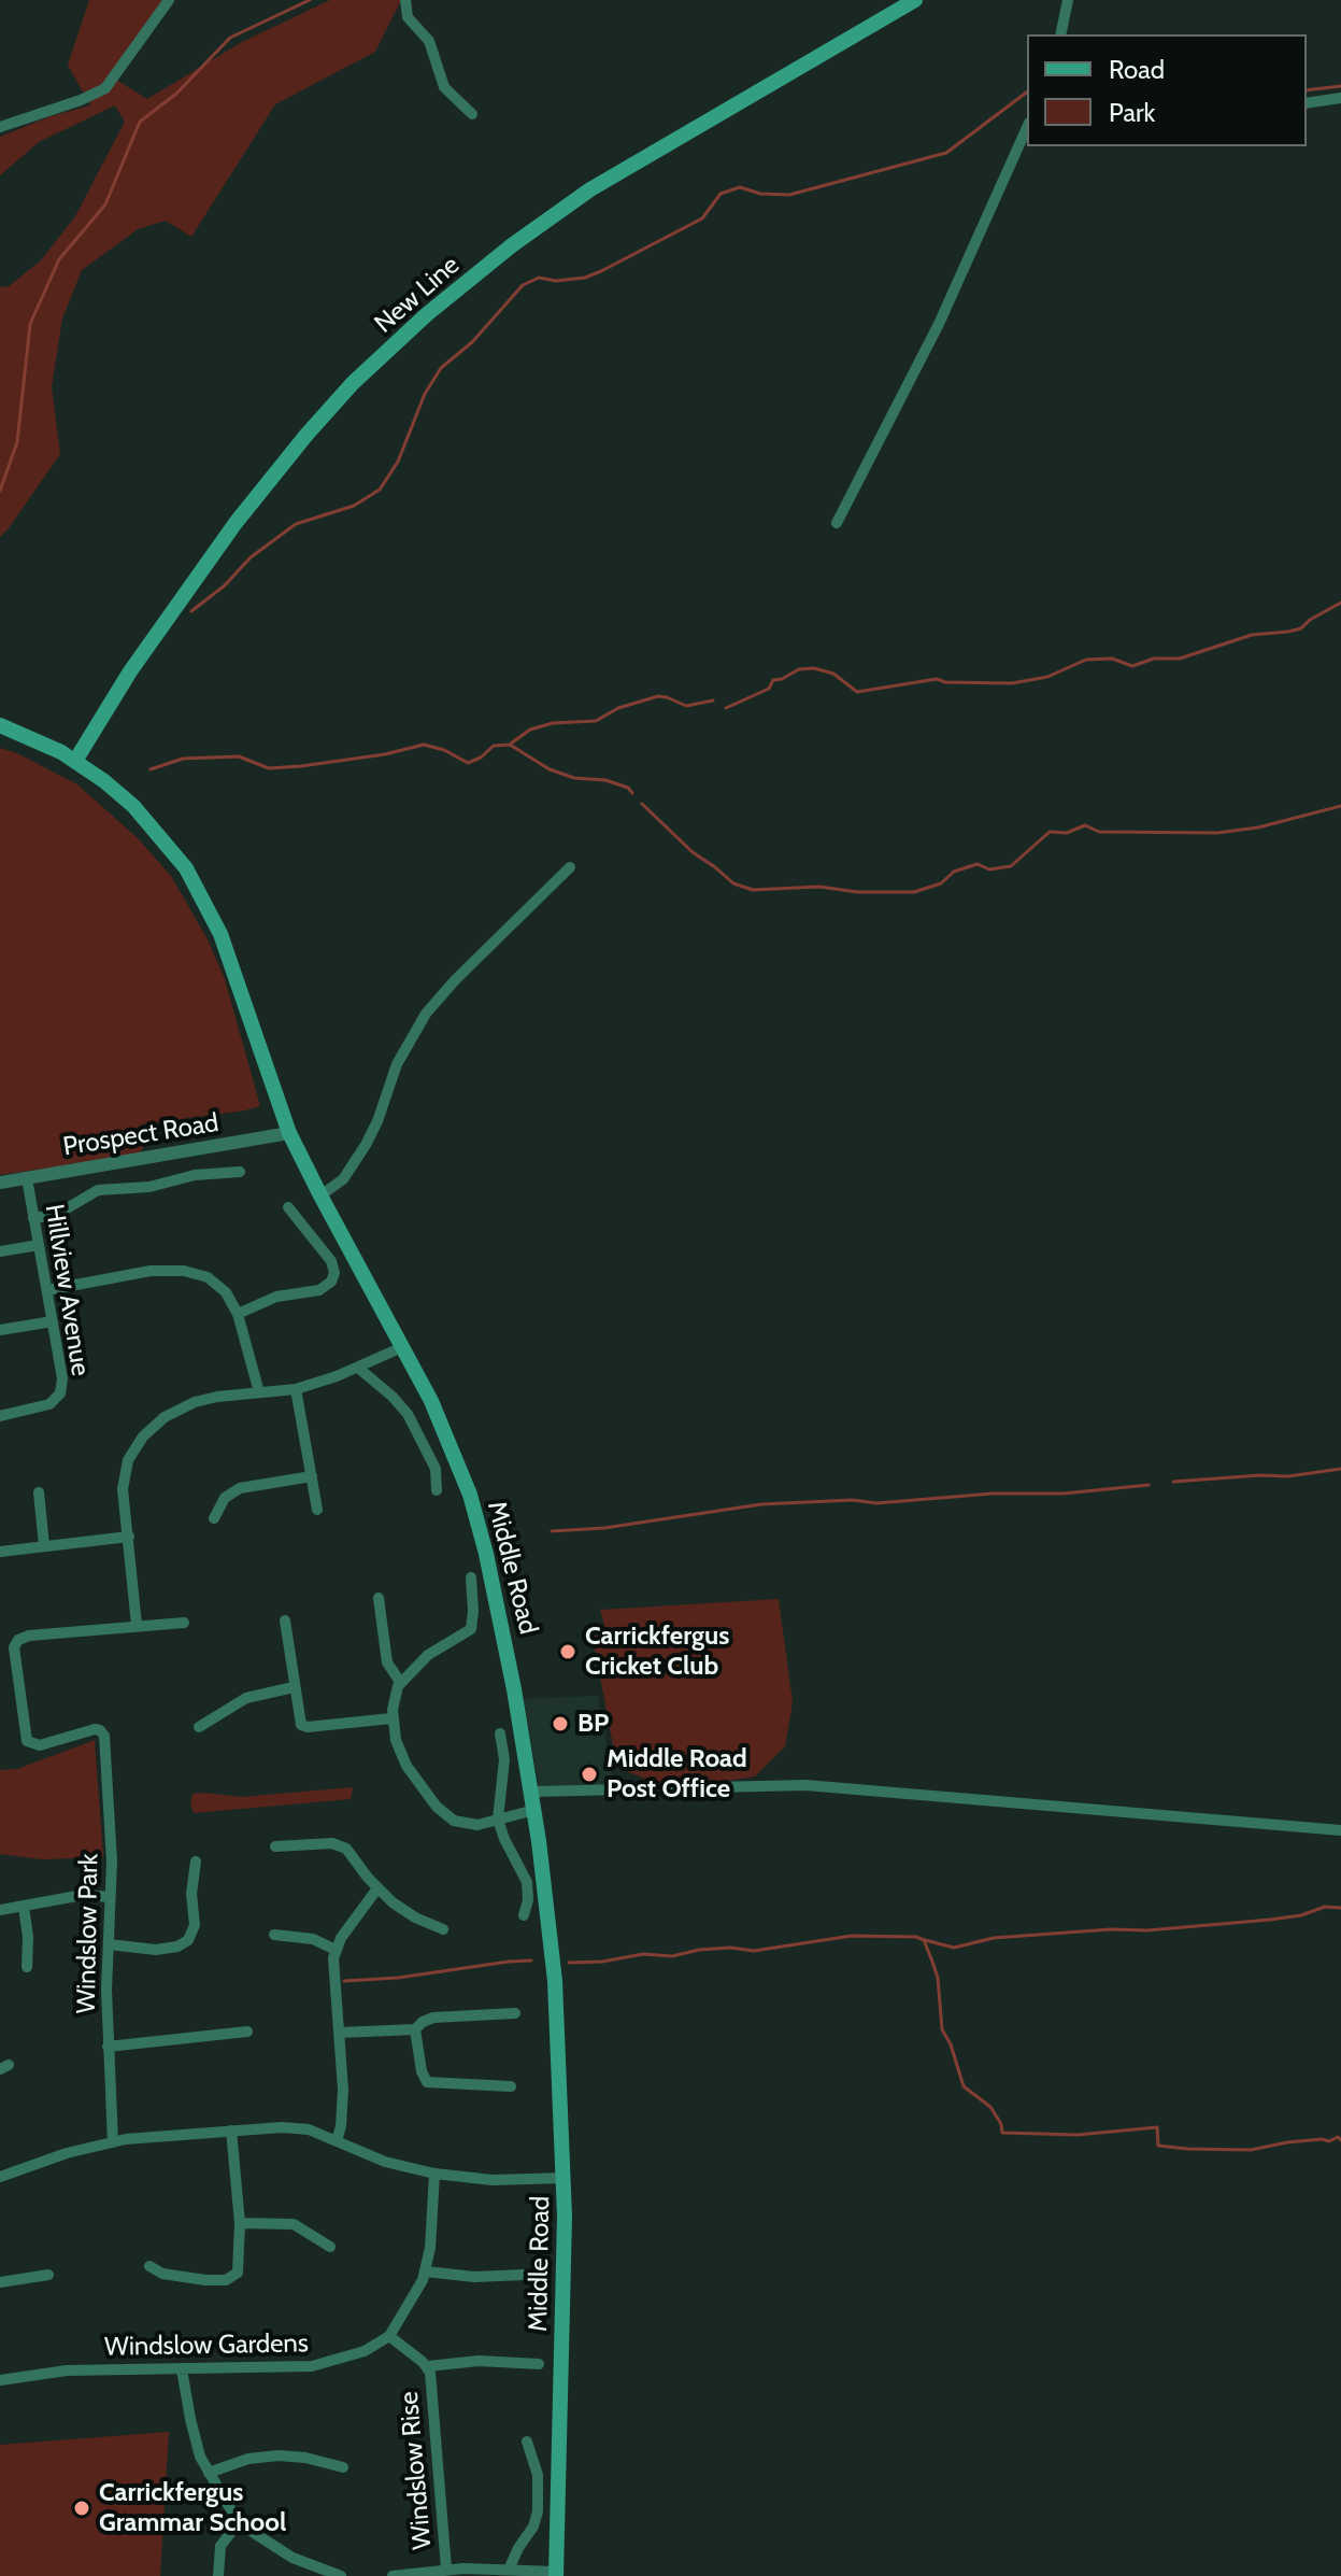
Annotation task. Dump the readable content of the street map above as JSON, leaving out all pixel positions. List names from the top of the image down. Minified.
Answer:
{"streets":{"main road":["New Line","Middle Road"],"street":["Prospect Road","Hillview Avenue","Windslow Park","Windslow Gardens","Windslow Rise"]},"crossings":[["New Line","Middle Road"],["Prospect Road","Hillview Avenue"],["Prospect Road","Middle Road"],["Windslow Gardens","Windslow Rise"]],"places":["Carrickfergus Cricket Club","BP","Middle Road Post Office","Carrickfergus Grammar School"],"legend":["Road","Park"]}
